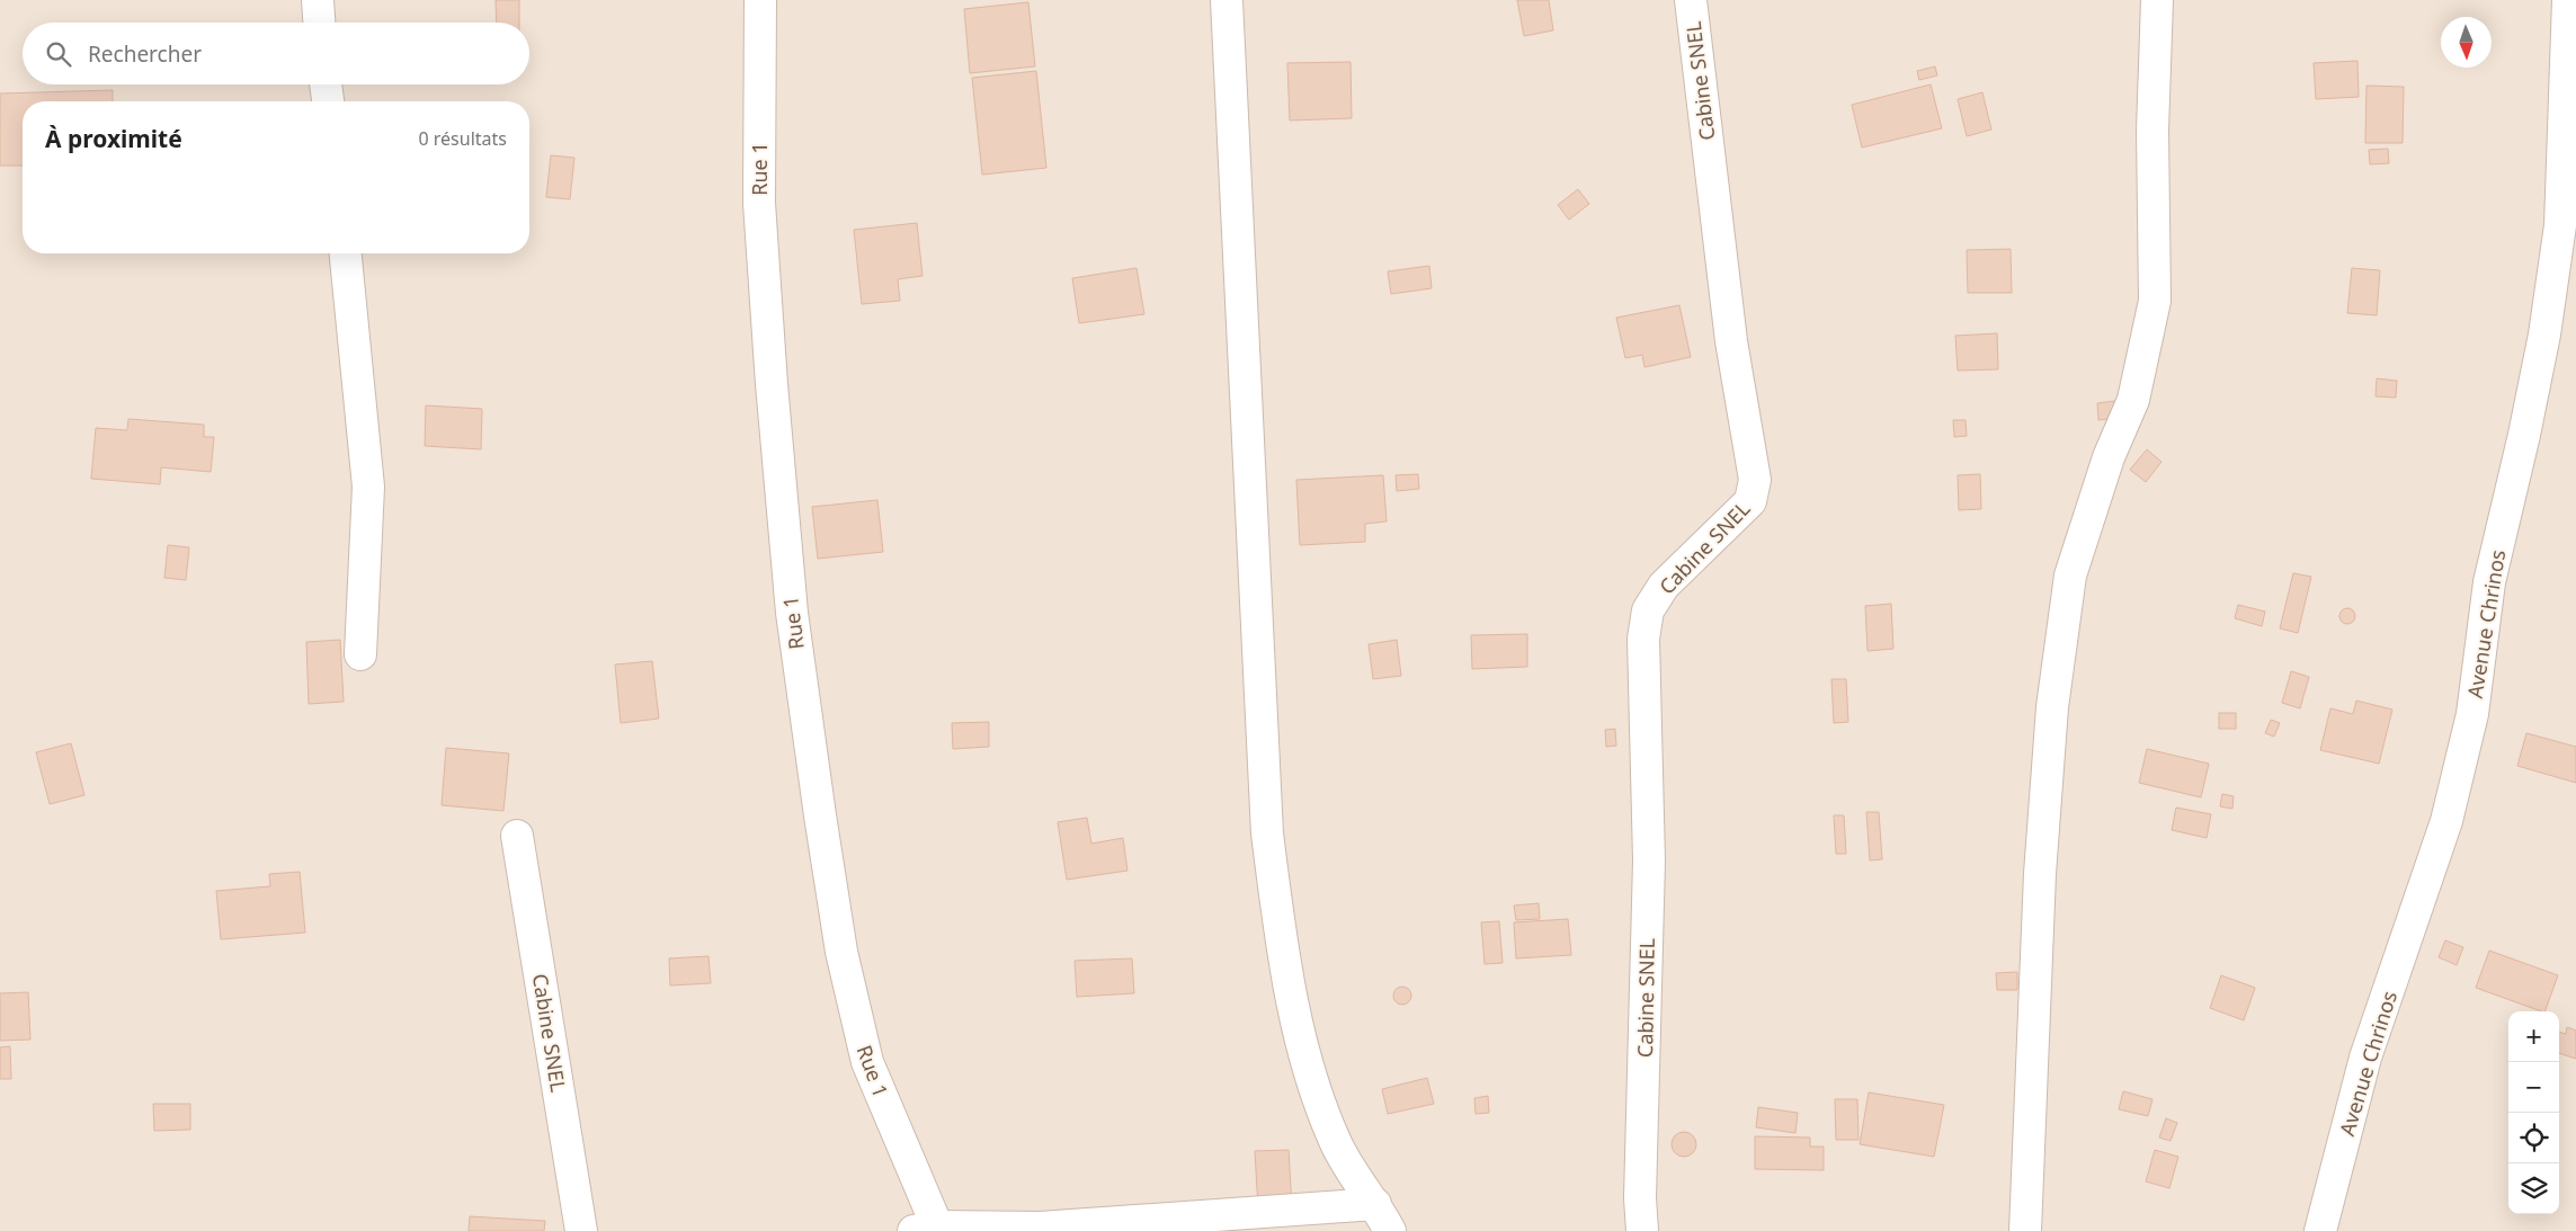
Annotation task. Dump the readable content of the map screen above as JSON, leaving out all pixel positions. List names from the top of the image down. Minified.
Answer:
{"streets":{"street":["Cabine SNEL","Rue 1","Avenue Chrinos"]},"north":"bottom","page":{"search":"Rechercher","heading":["À proximité","0 résultats"],"map_buttons":["+","−"]}}
